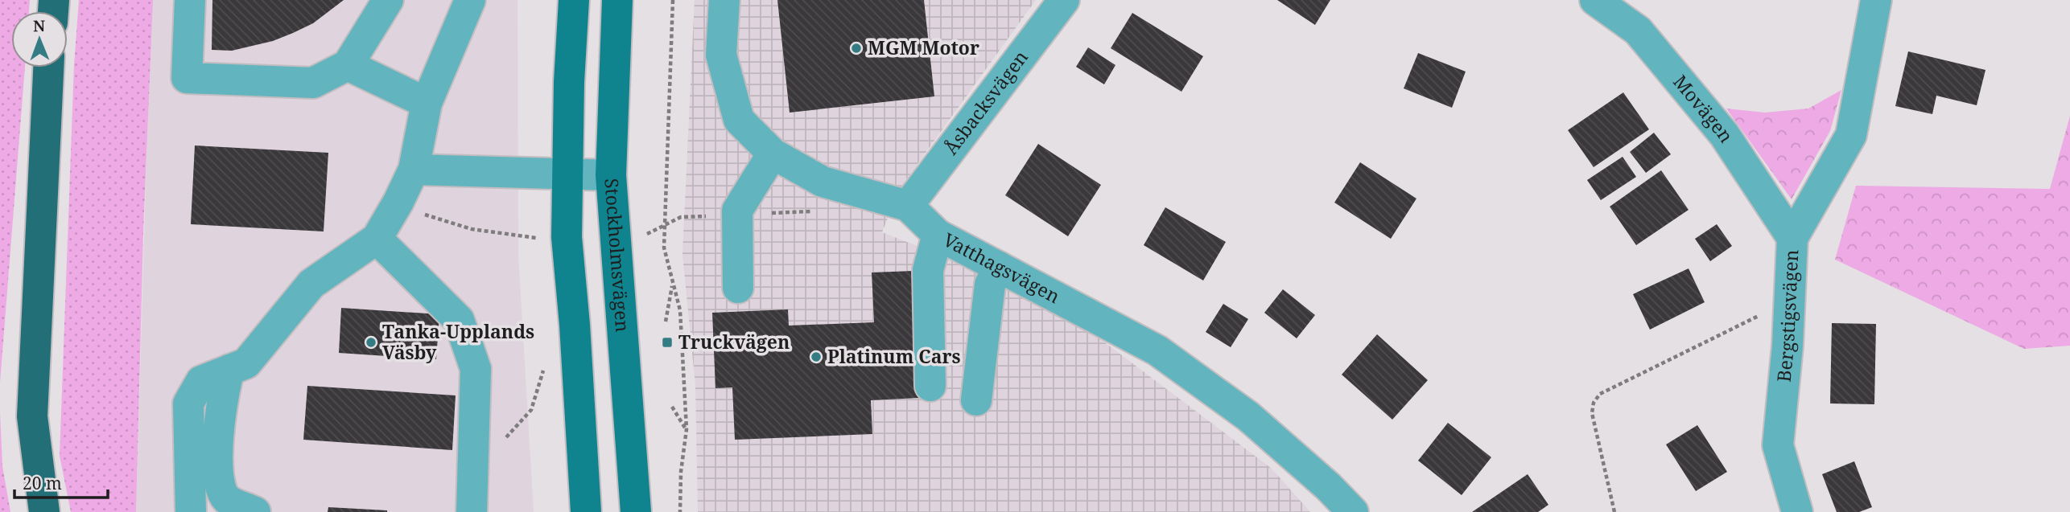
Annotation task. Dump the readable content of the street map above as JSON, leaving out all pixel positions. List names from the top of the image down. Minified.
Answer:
{"streets":{"main road":["Stockholmsvägen"],"street":["Åsbacksvägen","Movägen","Vatthagsvägen","Bergstigsvägen"]},"crossings":[["Åsbacksvägen","Vatthagsvägen"],["Movägen","Bergstigsvägen"]],"places":{"other":["MGM Motor","Tanka-Upplands Väsby","Platinum Cars"],"transit":["Truckvägen"]},"scale_bar":"20 m","north":"top"}
